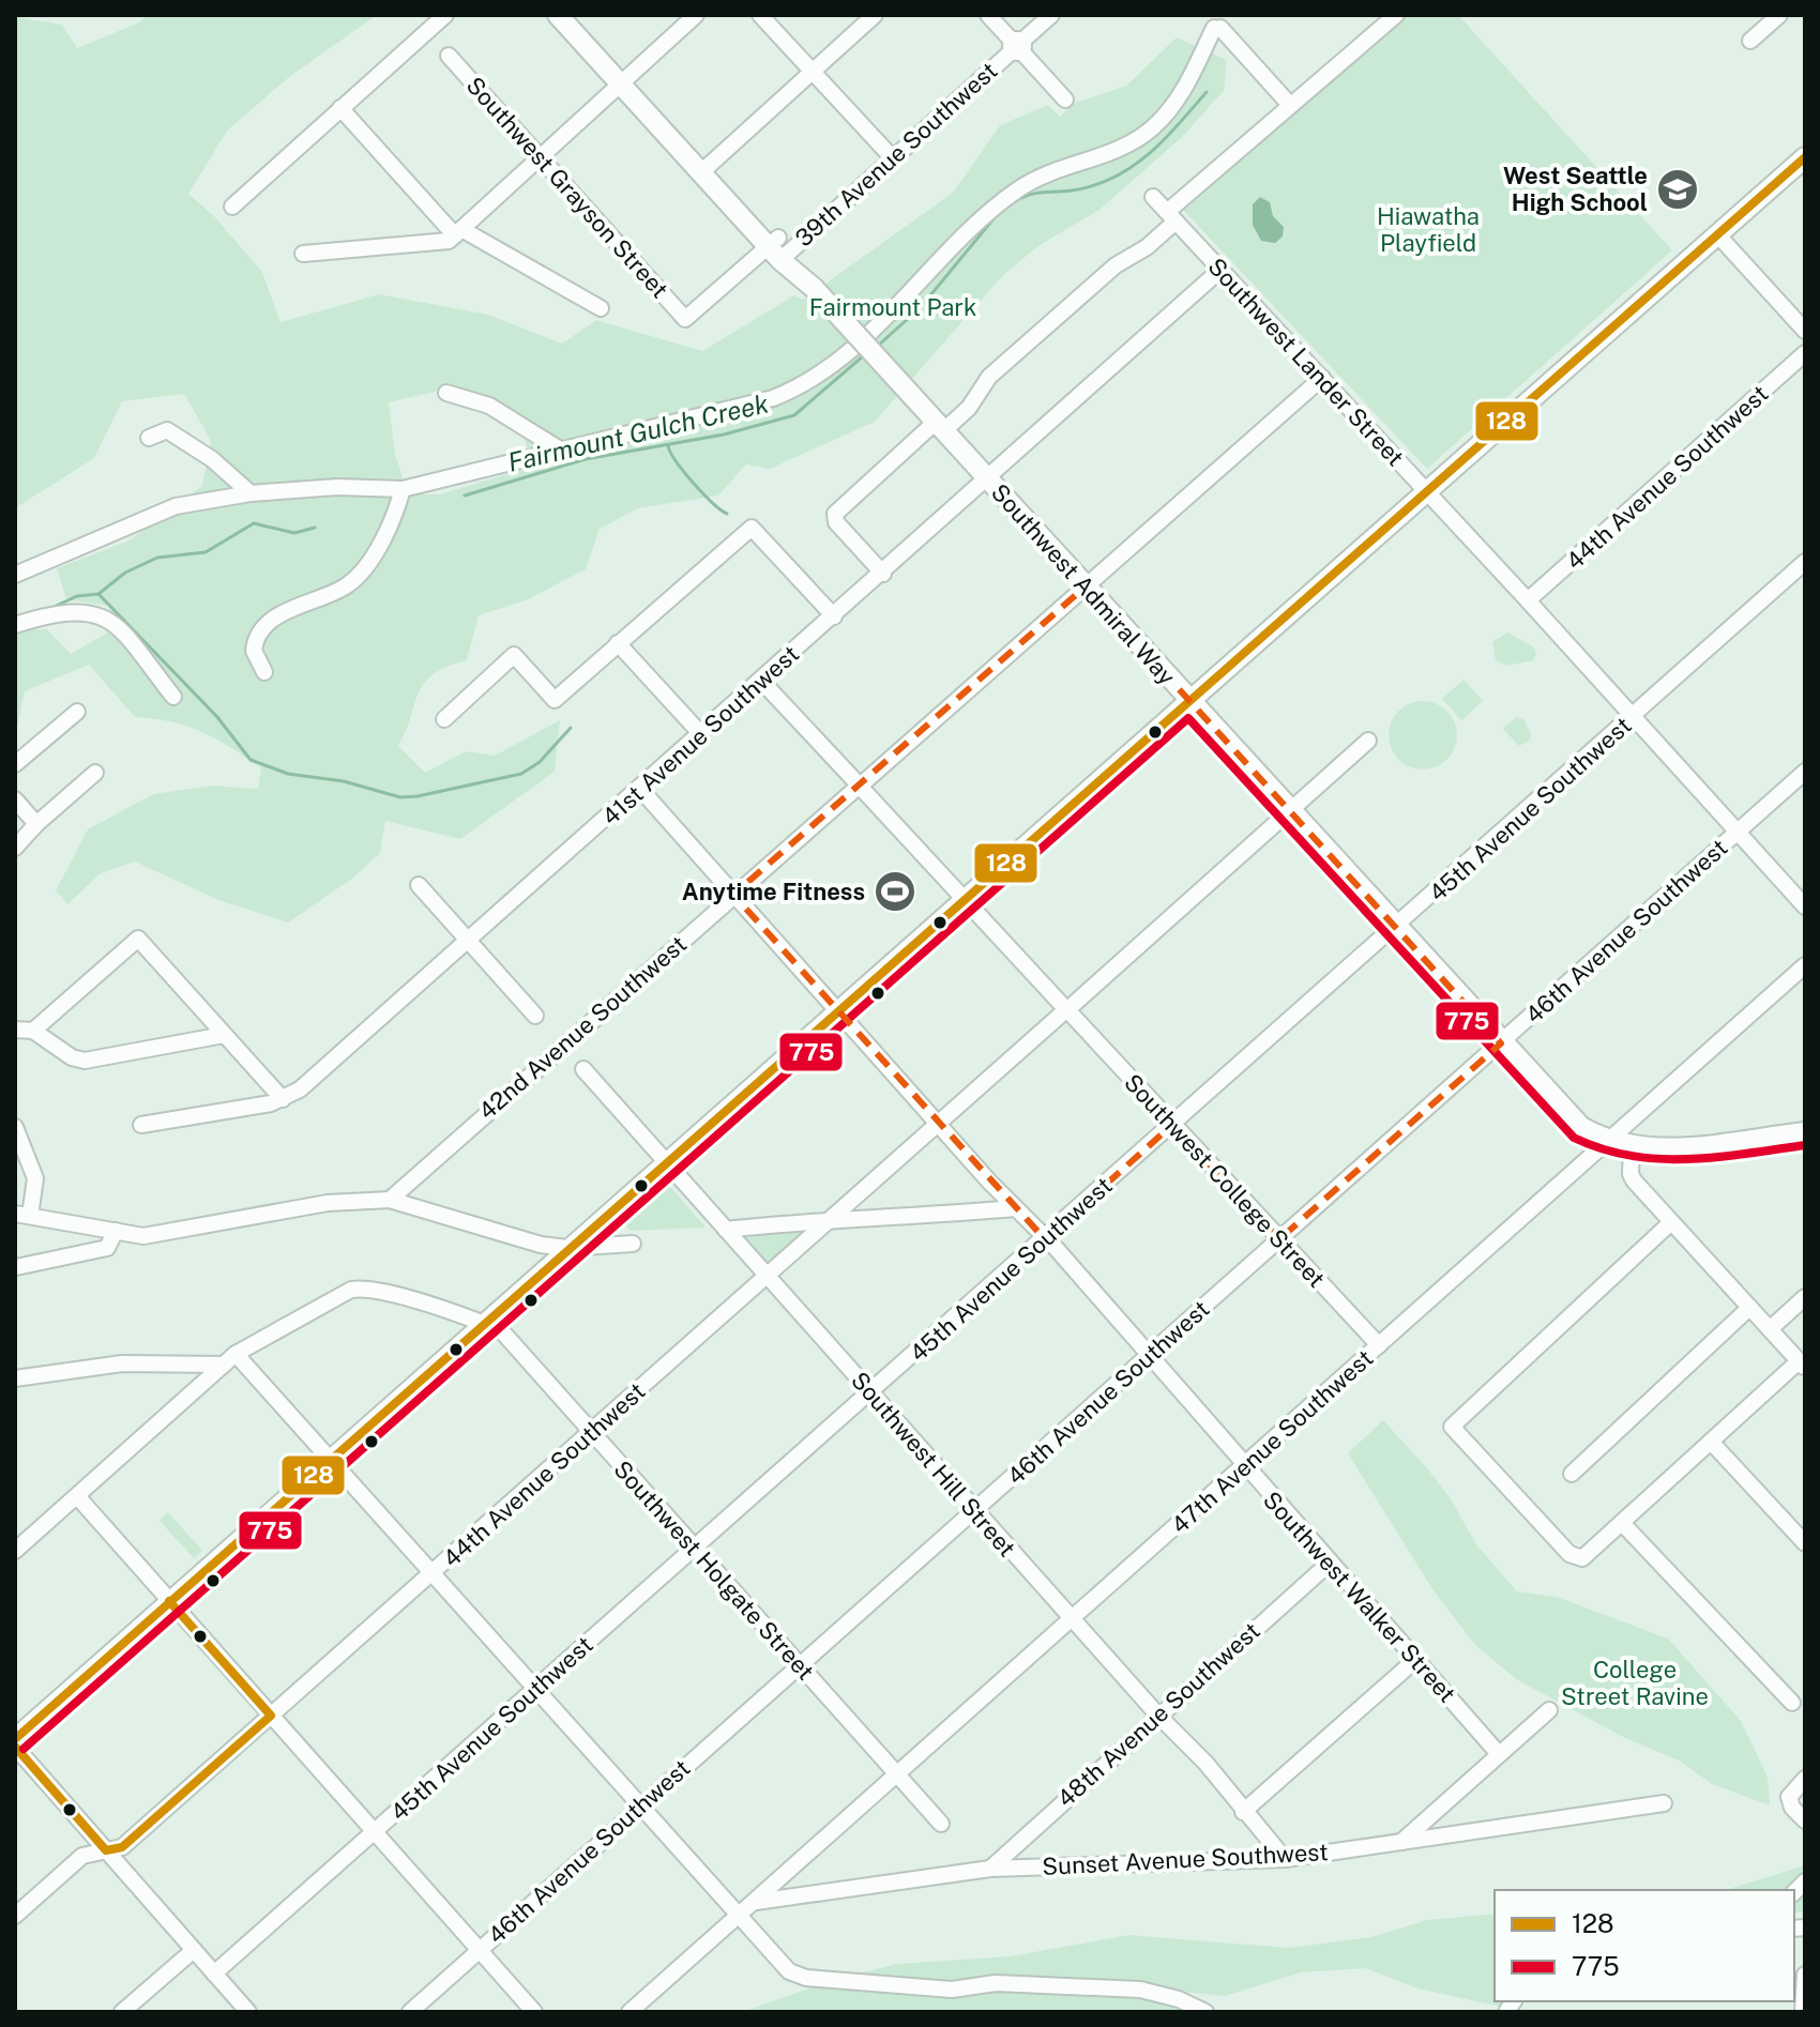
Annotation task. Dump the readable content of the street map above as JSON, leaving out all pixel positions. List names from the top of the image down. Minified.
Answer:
{"streets":{"main road":["Southwest Admiral Way"],"street":["39th Avenue Southwest","Southwest Grayson Street","Southwest Lander Street","44th Avenue Southwest","41st Avenue Southwest","45th Avenue Southwest","46th Avenue Southwest","42nd Avenue Southwest","Southwest College Street","47th Avenue Southwest","Southwest Hill Street","Southwest Holgate Street","Southwest Walker Street","48th Avenue Southwest","Sunset Avenue Southwest"]},"crossings":[["39th Avenue Southwest","Southwest Grayson Street"],["39th Avenue Southwest","Southwest Admiral Way"],["Southwest Lander Street","44th Avenue Southwest"],["Southwest Lander Street","41st Avenue Southwest"],["Southwest Lander Street","45th Avenue Southwest"],["Southwest Lander Street","46th Avenue Southwest"],["Southwest Lander Street","42nd Avenue Southwest"],["44th Avenue Southwest","Southwest Admiral Way"],["44th Avenue Southwest","Southwest College Street"],["44th Avenue Southwest","Southwest Hill Street"],["44th Avenue Southwest","Southwest Holgate Street"],["44th Avenue Southwest","Southwest Walker Street"],["Southwest Admiral Way","41st Avenue Southwest"],["Southwest Admiral Way","45th Avenue Southwest"],["Southwest Admiral Way","46th Avenue Southwest"],["Southwest Admiral Way","42nd Avenue Southwest"],["Southwest Admiral Way","47th Avenue Southwest"],["41st Avenue Southwest","Southwest College Street"],["41st Avenue Southwest","Southwest Walker Street"],["45th Avenue Southwest","Southwest College Street"],["45th Avenue Southwest","Southwest Hill Street"],["45th Avenue Southwest","Southwest Holgate Street"],["45th Avenue Southwest","Southwest Walker Street"],["46th Avenue Southwest","Southwest College Street"],["46th Avenue Southwest","Southwest Hill Street"],["46th Avenue Southwest","Southwest Holgate Street"],["46th Avenue Southwest","Southwest Walker Street"],["42nd Avenue Southwest","Southwest College Street"],["42nd Avenue Southwest","Southwest Walker Street"],["Southwest College Street","47th Avenue Southwest"],["47th Avenue Southwest","Southwest Hill Street"],["47th Avenue Southwest","Southwest Holgate Street"],["47th Avenue Southwest","Southwest Walker Street"],["47th Avenue Southwest","Sunset Avenue Southwest"],["Southwest Hill Street","48th Avenue Southwest"],["Southwest Hill Street","Sunset Avenue Southwest"],["Southwest Walker Street","48th Avenue Southwest"],["48th Avenue Southwest","Sunset Avenue Southwest"]],"water":["Fairmount Gulch Creek"],"parks":["Hiawatha Playfield","Fairmount Park","College Street Ravine"],"places":{"school or university":["West Seattle High School"],"sports":["Anytime Fitness"]},"lines":["transit line 128","transit line 775"],"legend":["128","775"]}
